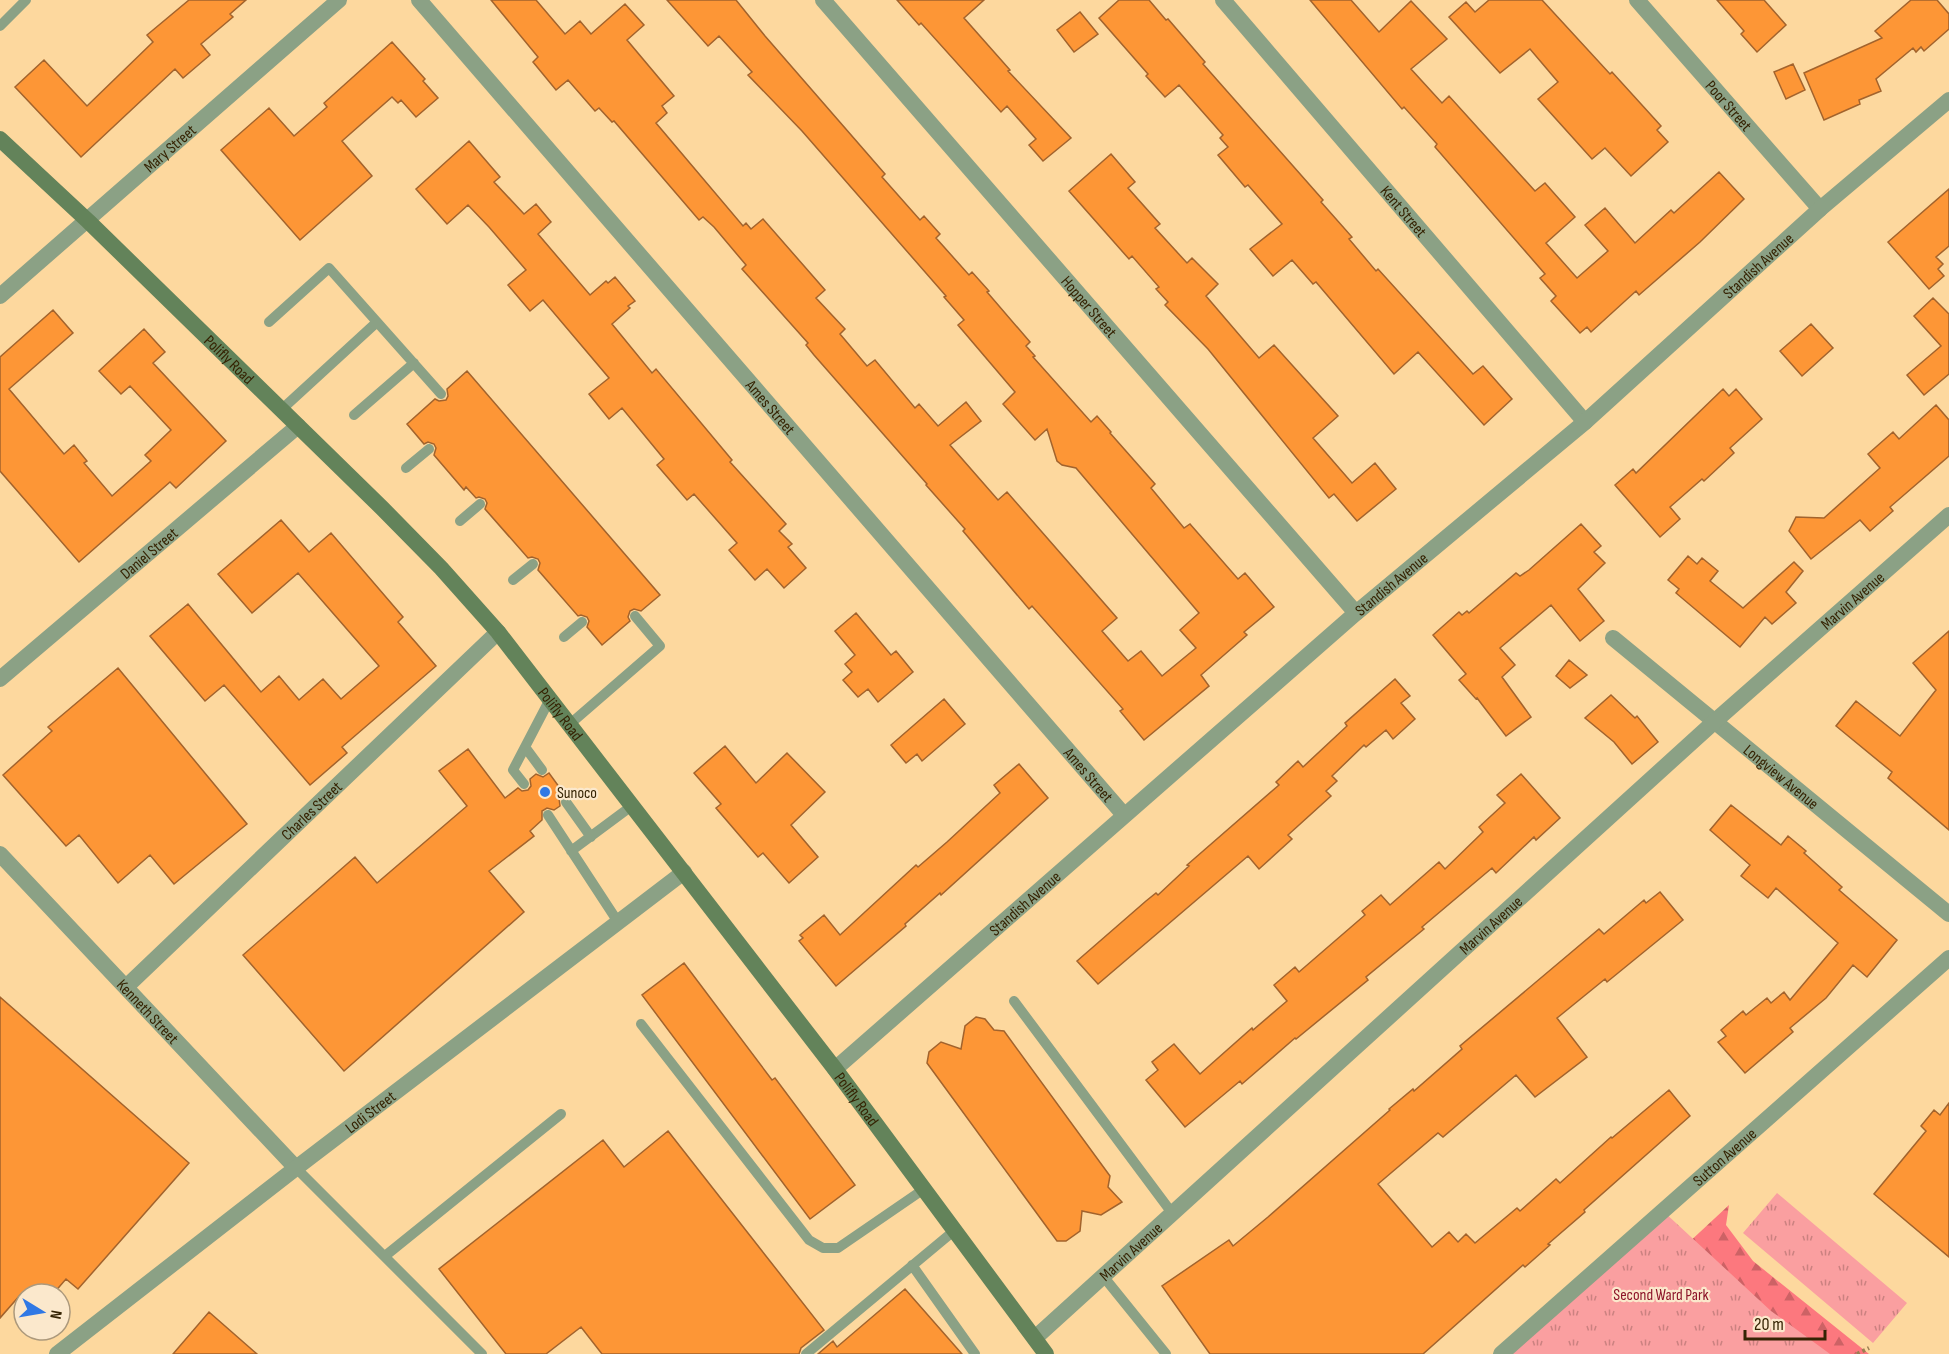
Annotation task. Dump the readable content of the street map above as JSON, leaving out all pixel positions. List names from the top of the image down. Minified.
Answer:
{"streets":{"main road":["Polifly Road"],"street":["Poor Street","Mary Street","Kent Street","Standish Avenue","Hopper Street","Ames Street","Daniel Street","Marvin Avenue","Longview Avenue","Charles Street","Kenneth Street","Lodi Street","Sutton Avenue"]},"crossings":[["Poor Street","Standish Avenue"],["Mary Street","Polifly Road"],["Kent Street","Standish Avenue"],["Standish Avenue","Hopper Street"],["Standish Avenue","Polifly Road"],["Standish Avenue","Ames Street"],["Polifly Road","Daniel Street"],["Polifly Road","Marvin Avenue"],["Polifly Road","Charles Street"],["Polifly Road","Lodi Street"],["Marvin Avenue","Longview Avenue"],["Charles Street","Kenneth Street"],["Kenneth Street","Lodi Street"]],"parks":["Second Ward Park"],"places":["Sunoco"],"scale_bar":"20 m","north":"right"}
